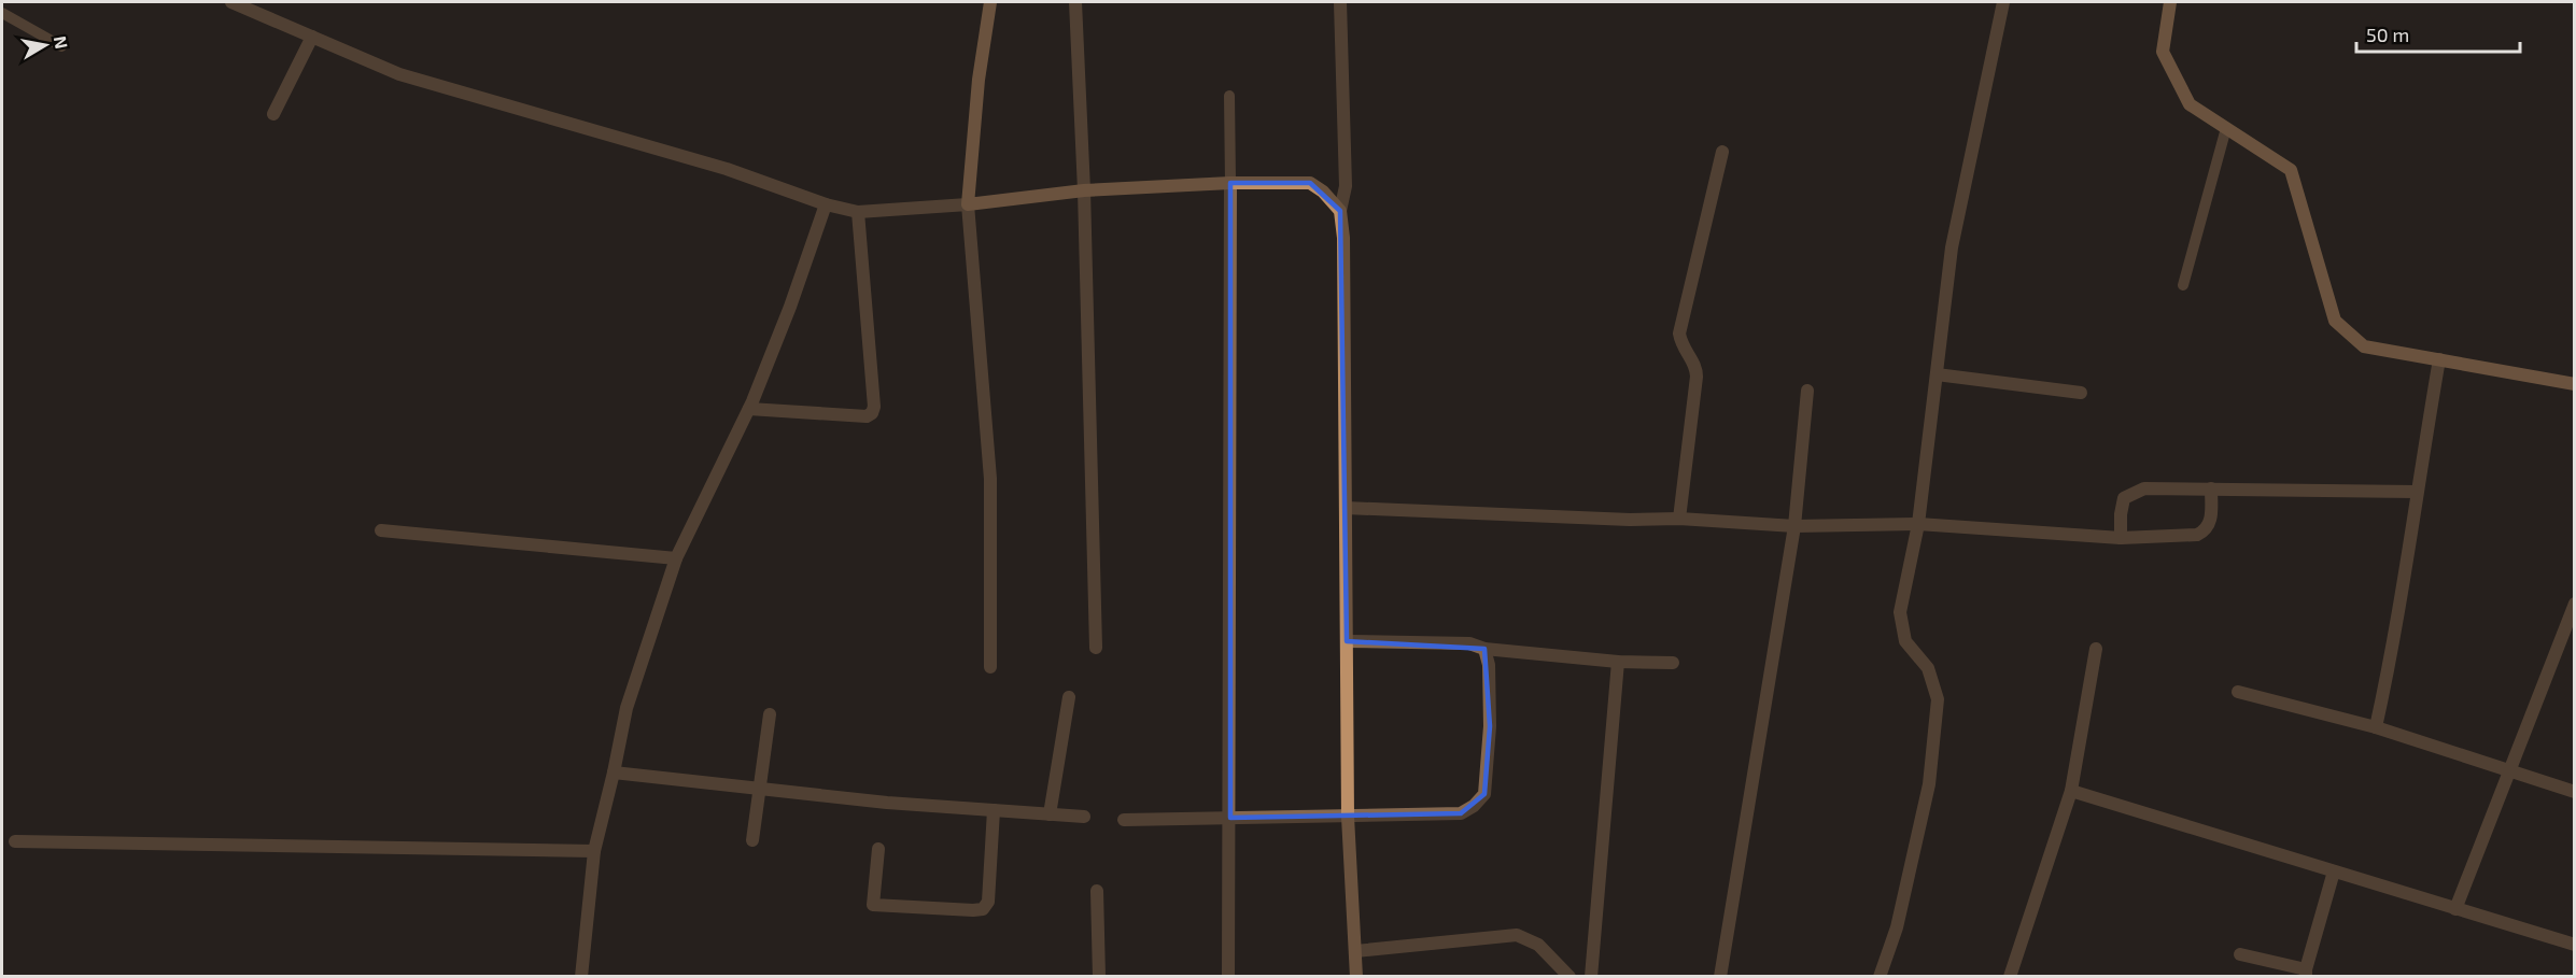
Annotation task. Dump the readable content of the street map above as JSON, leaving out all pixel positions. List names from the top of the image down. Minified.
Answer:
{"scale_bar":"50 m","north":"right"}
